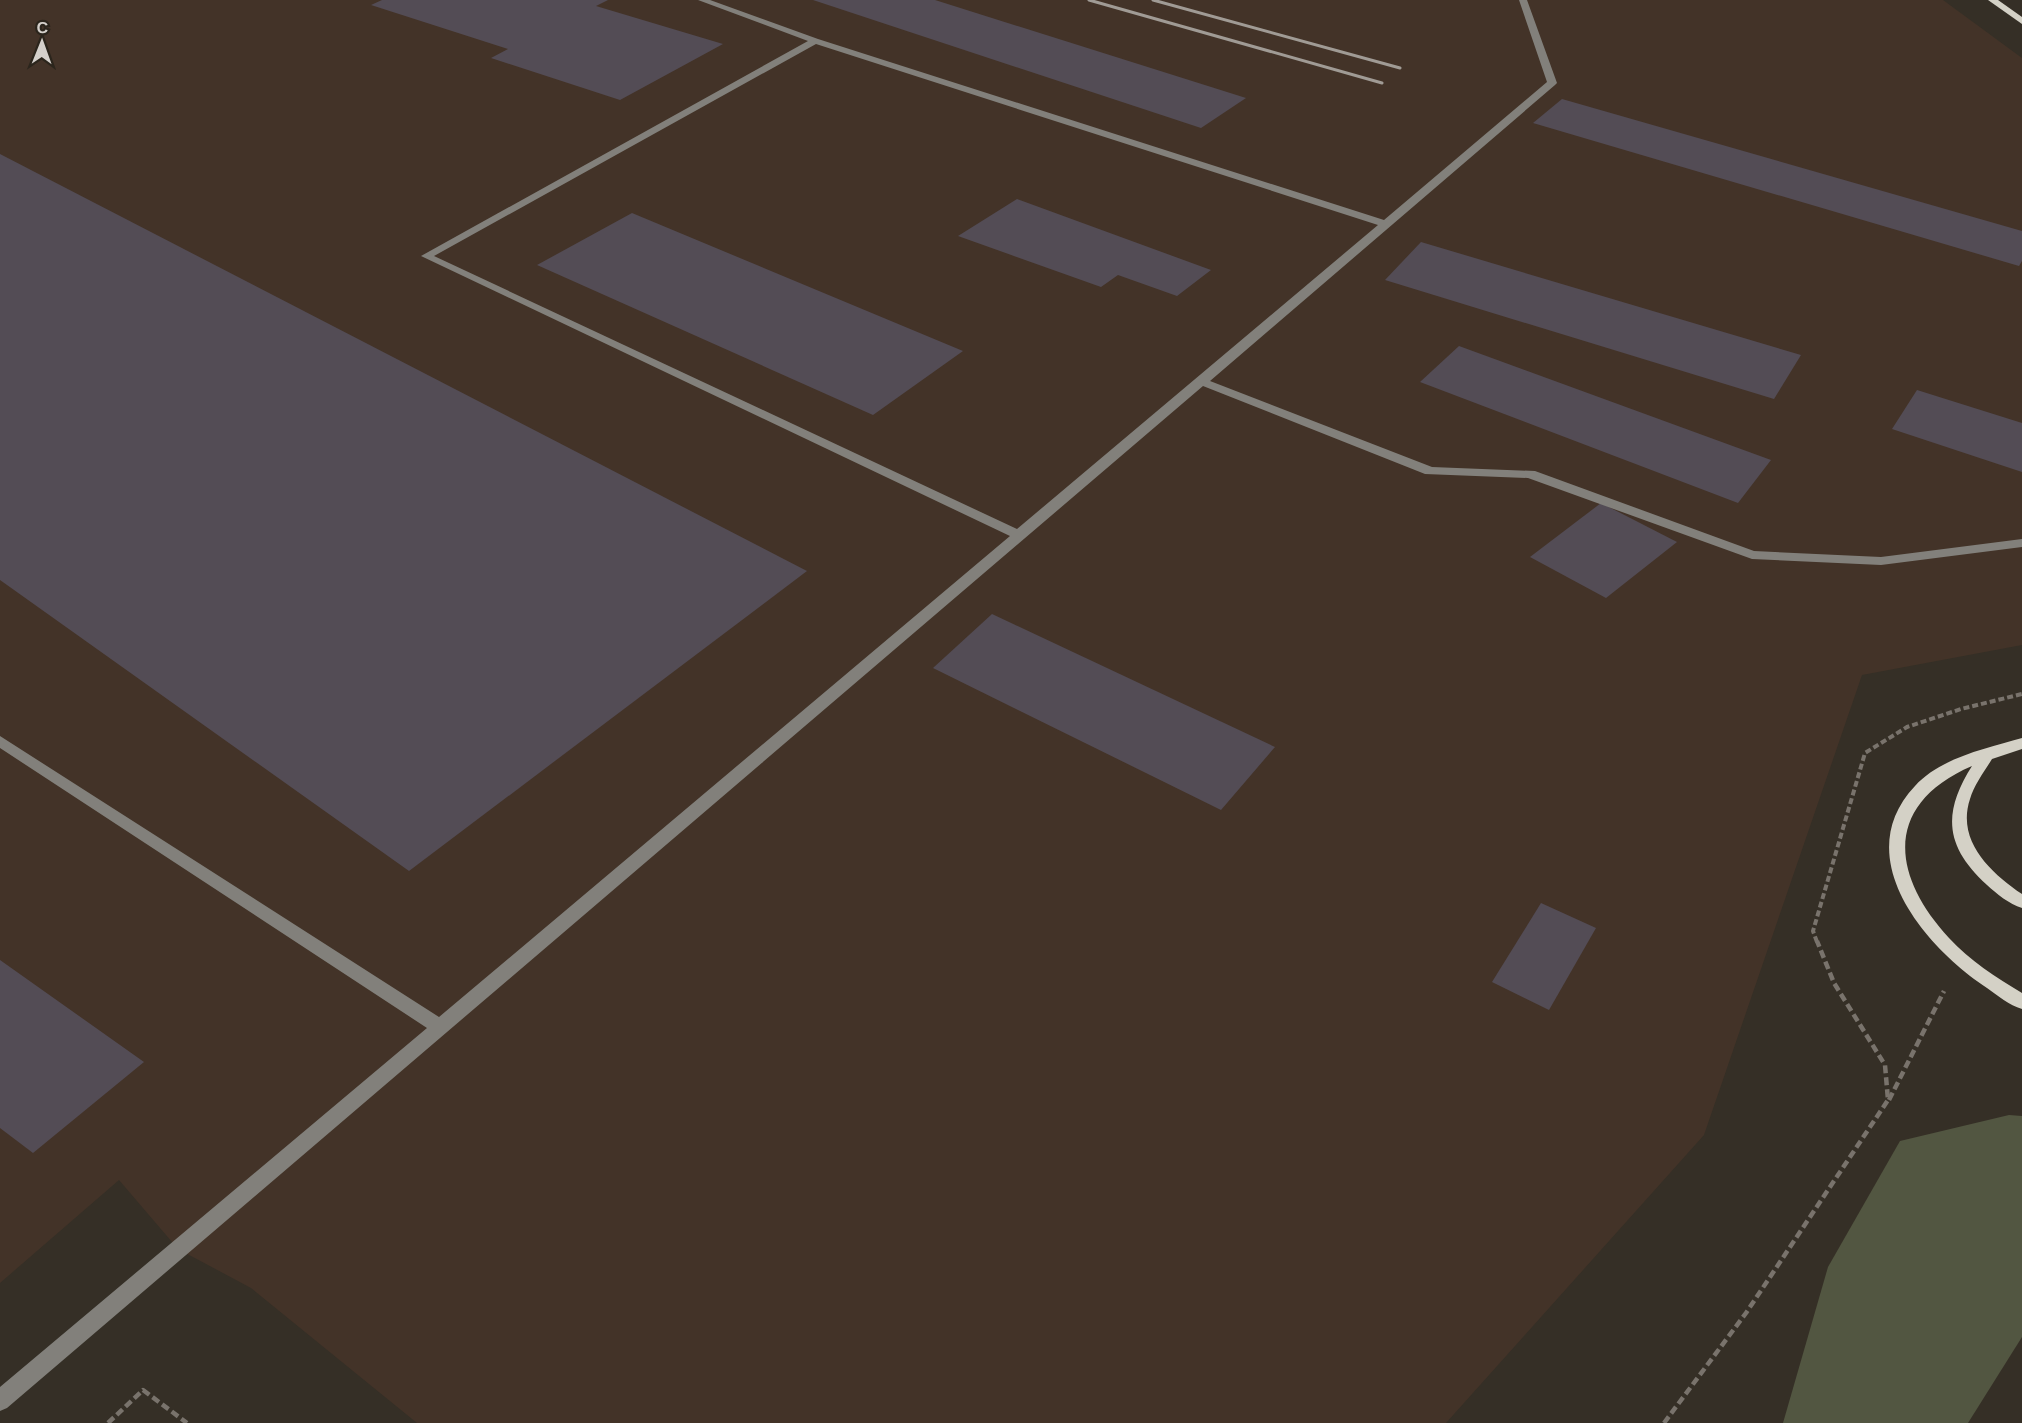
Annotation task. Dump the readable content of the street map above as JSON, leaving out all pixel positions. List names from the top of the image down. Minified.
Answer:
{"north":"top"}
